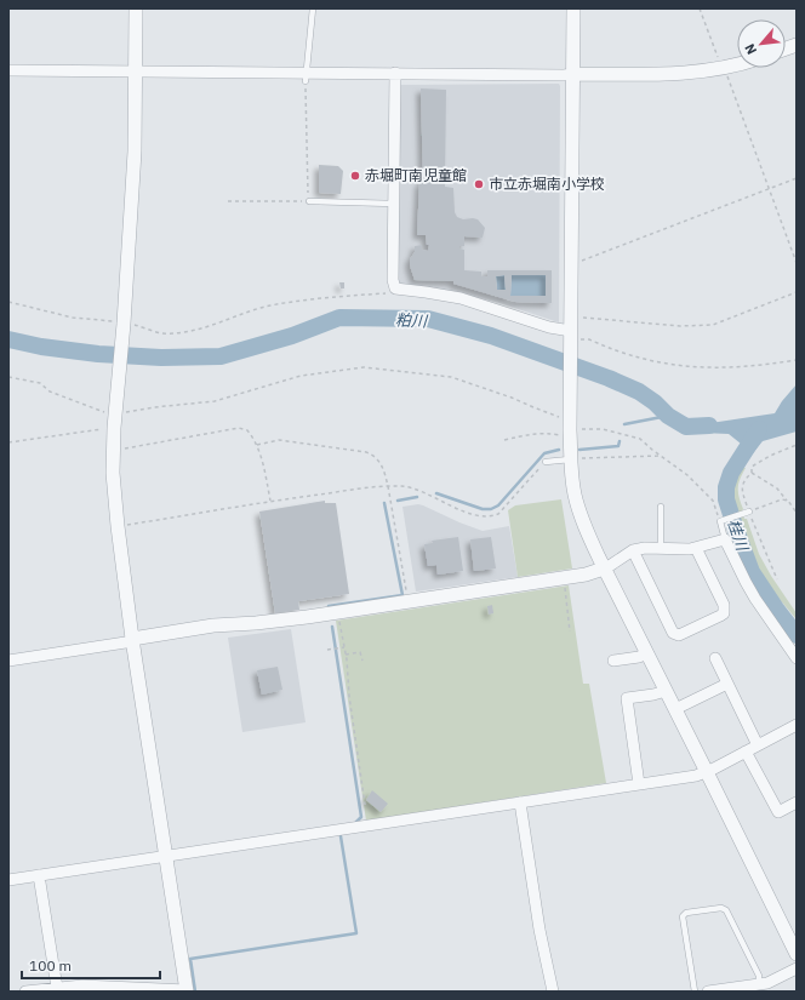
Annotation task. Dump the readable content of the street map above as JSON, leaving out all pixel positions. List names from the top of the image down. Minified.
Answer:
{"water":["粕川","桂川"],"places":["赤堀町南児童館","市立赤堀南小学校"],"scale_bar":"100 m","north":"bottom left"}
